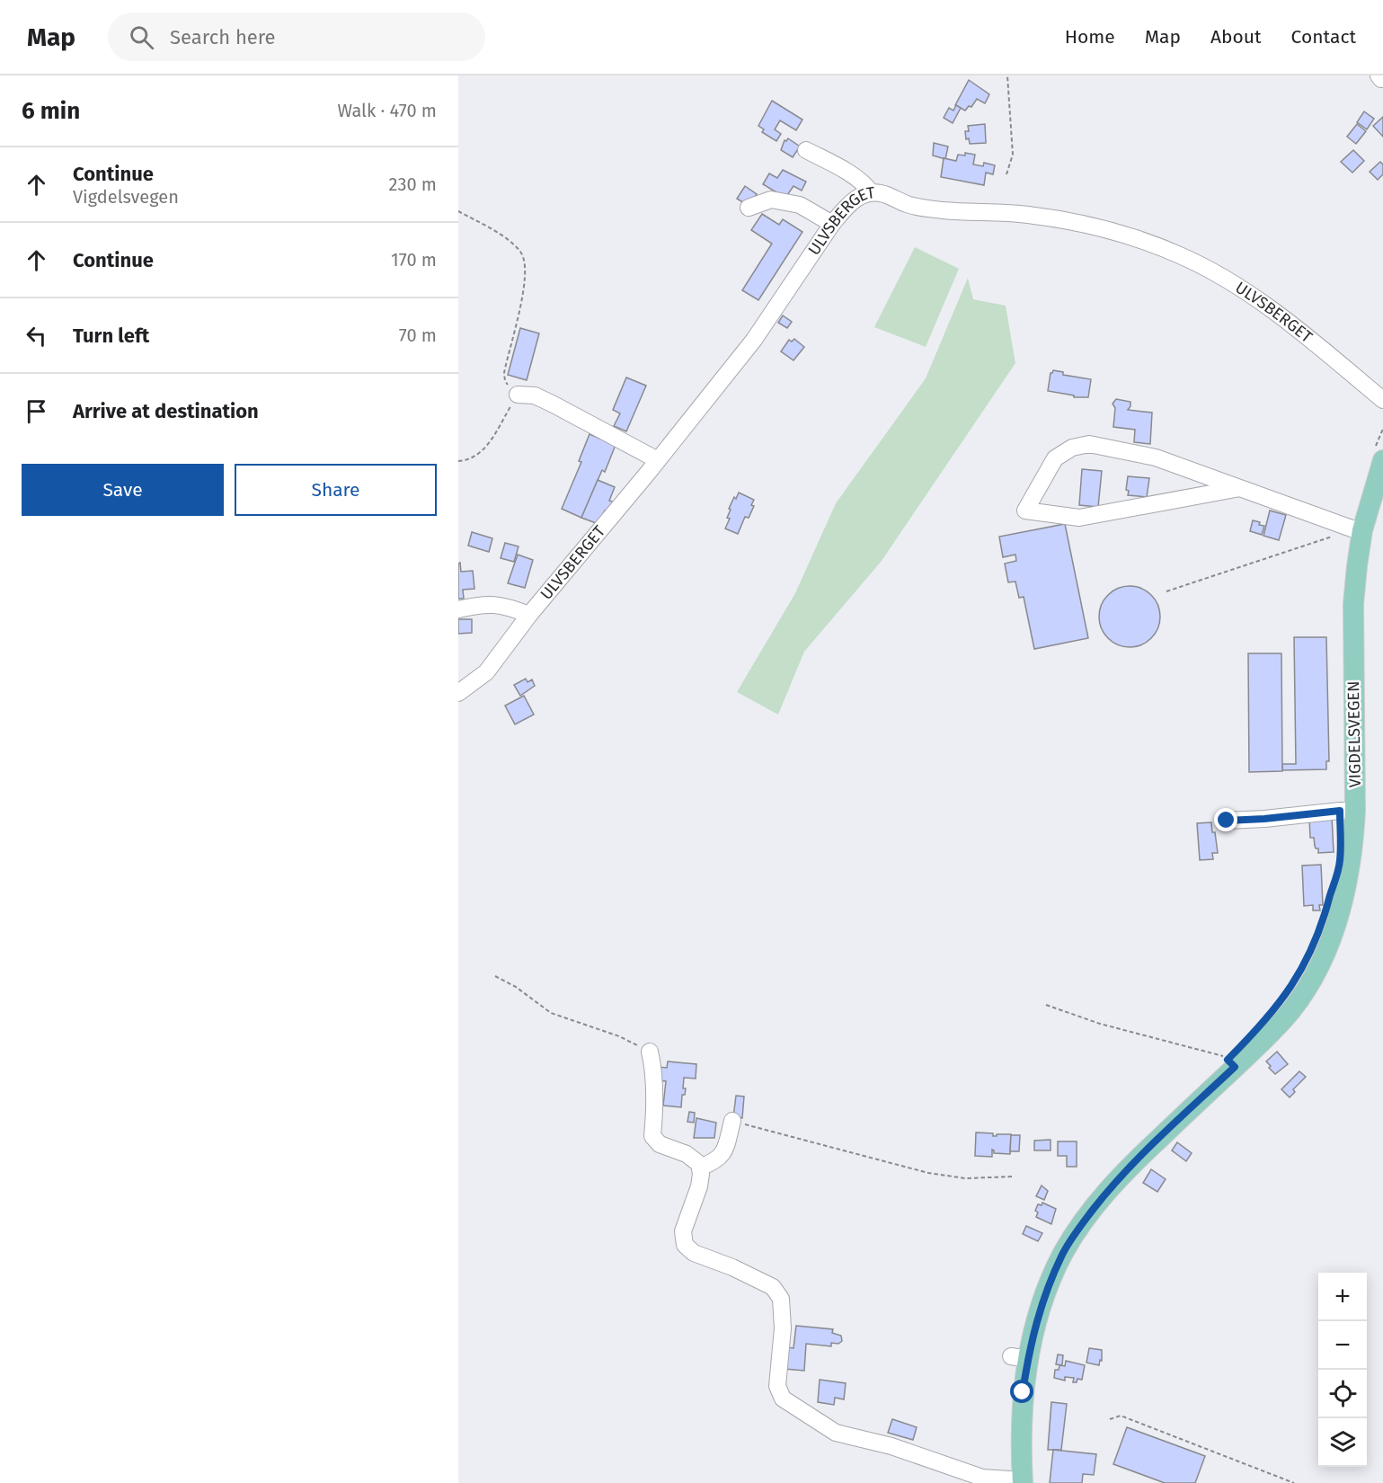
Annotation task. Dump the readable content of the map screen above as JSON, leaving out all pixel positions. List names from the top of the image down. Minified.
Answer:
{"streets":{"main road":["VIGDELSVEGEN"],"street":["ULVSBERGET"]},"page":{"header":"Map","search":"Search here","nav":["Home","Map","About","Contact"],"heading":["6 min","Walk · 470 m"],"list":[["Continue","Vigdelsvegen","230 m"],["Continue","170 m"],["Turn left","70 m"],"Arrive at destination"],"buttons":["Save","Share"],"map_buttons":["+","−"]}}
